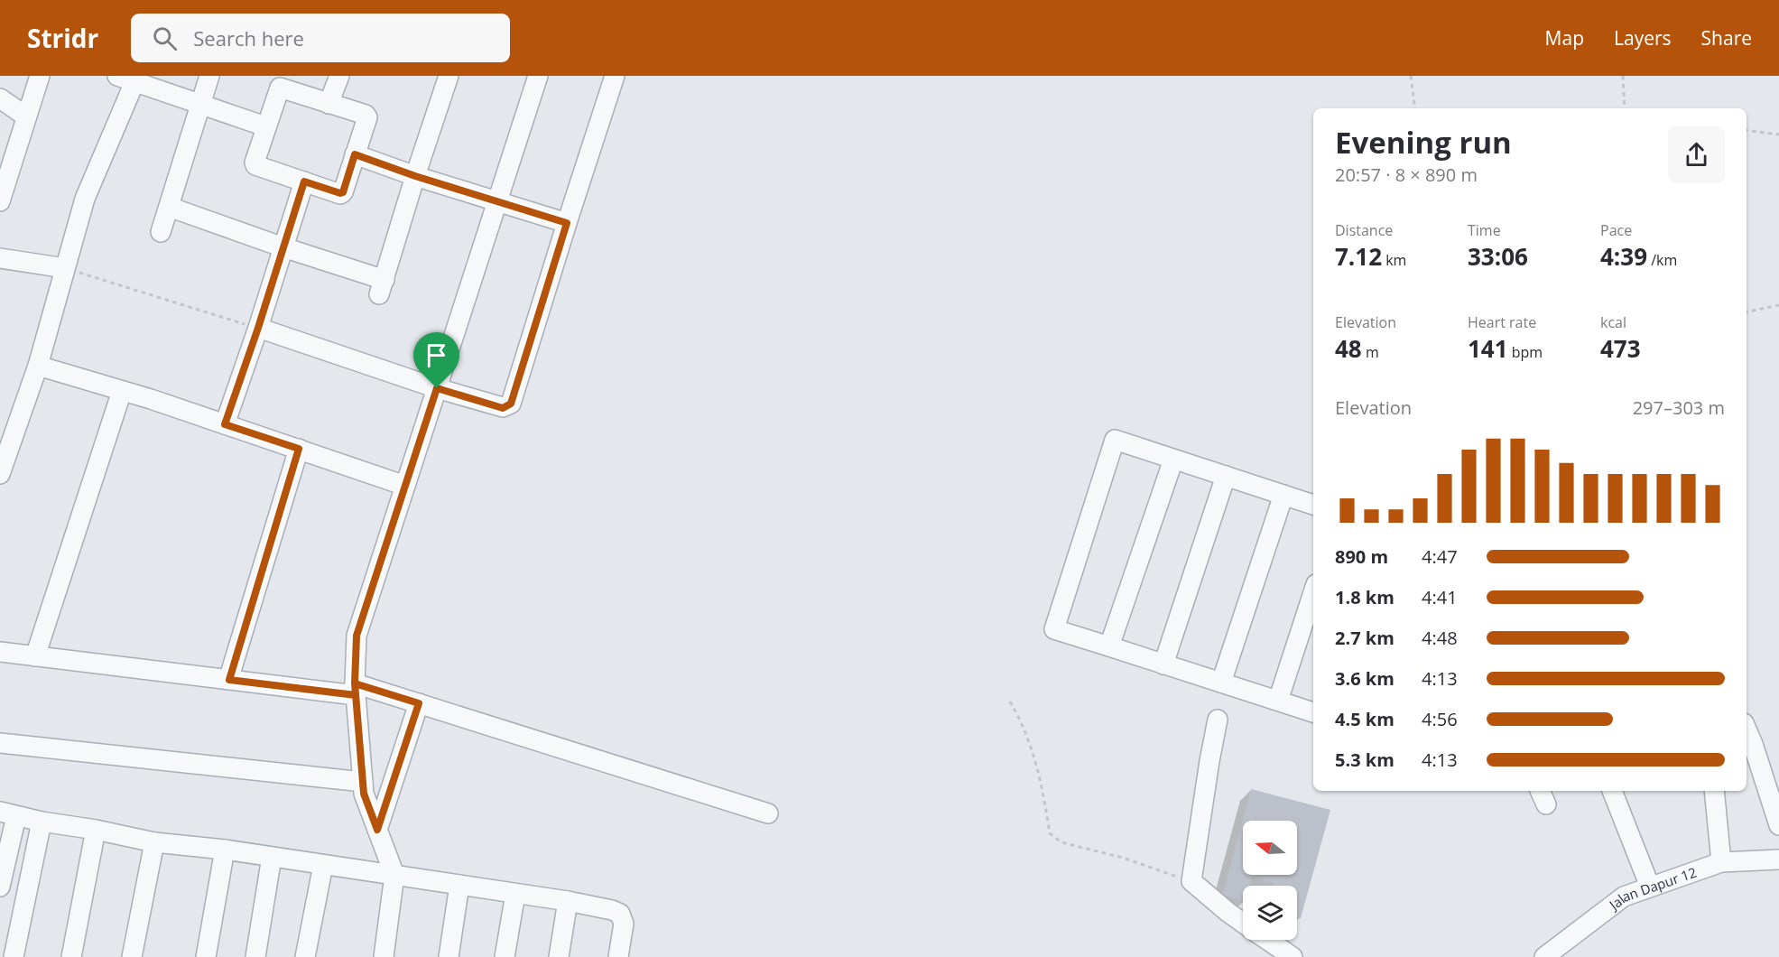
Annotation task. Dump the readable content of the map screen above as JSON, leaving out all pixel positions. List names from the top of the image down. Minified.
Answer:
{"streets":{"street":["Jalan Dapur 12"]},"north":"left","page":{"header":"Stridr","search":"Search here","nav":["Map","Layers","Share"],"heading":["Evening run","20:57 · 8 × 890 m"],"stats":[["Distance","7.12 km"],["Time","33:06"],["Pace","4:39 /km"],["Elevation","48 m"],["Heart rate","141 bpm"],["kcal","473"]],"chart":["Elevation","297–303 m"],"list":[{"name":"890 m","note":"4:47"},{"name":"1.8 km","note":"4:41"},{"name":"2.7 km","note":"4:48"},{"name":"3.6 km","note":"4:13"},{"name":"4.5 km","note":"4:56"},{"name":"5.3 km","note":"4:13"}]}}
